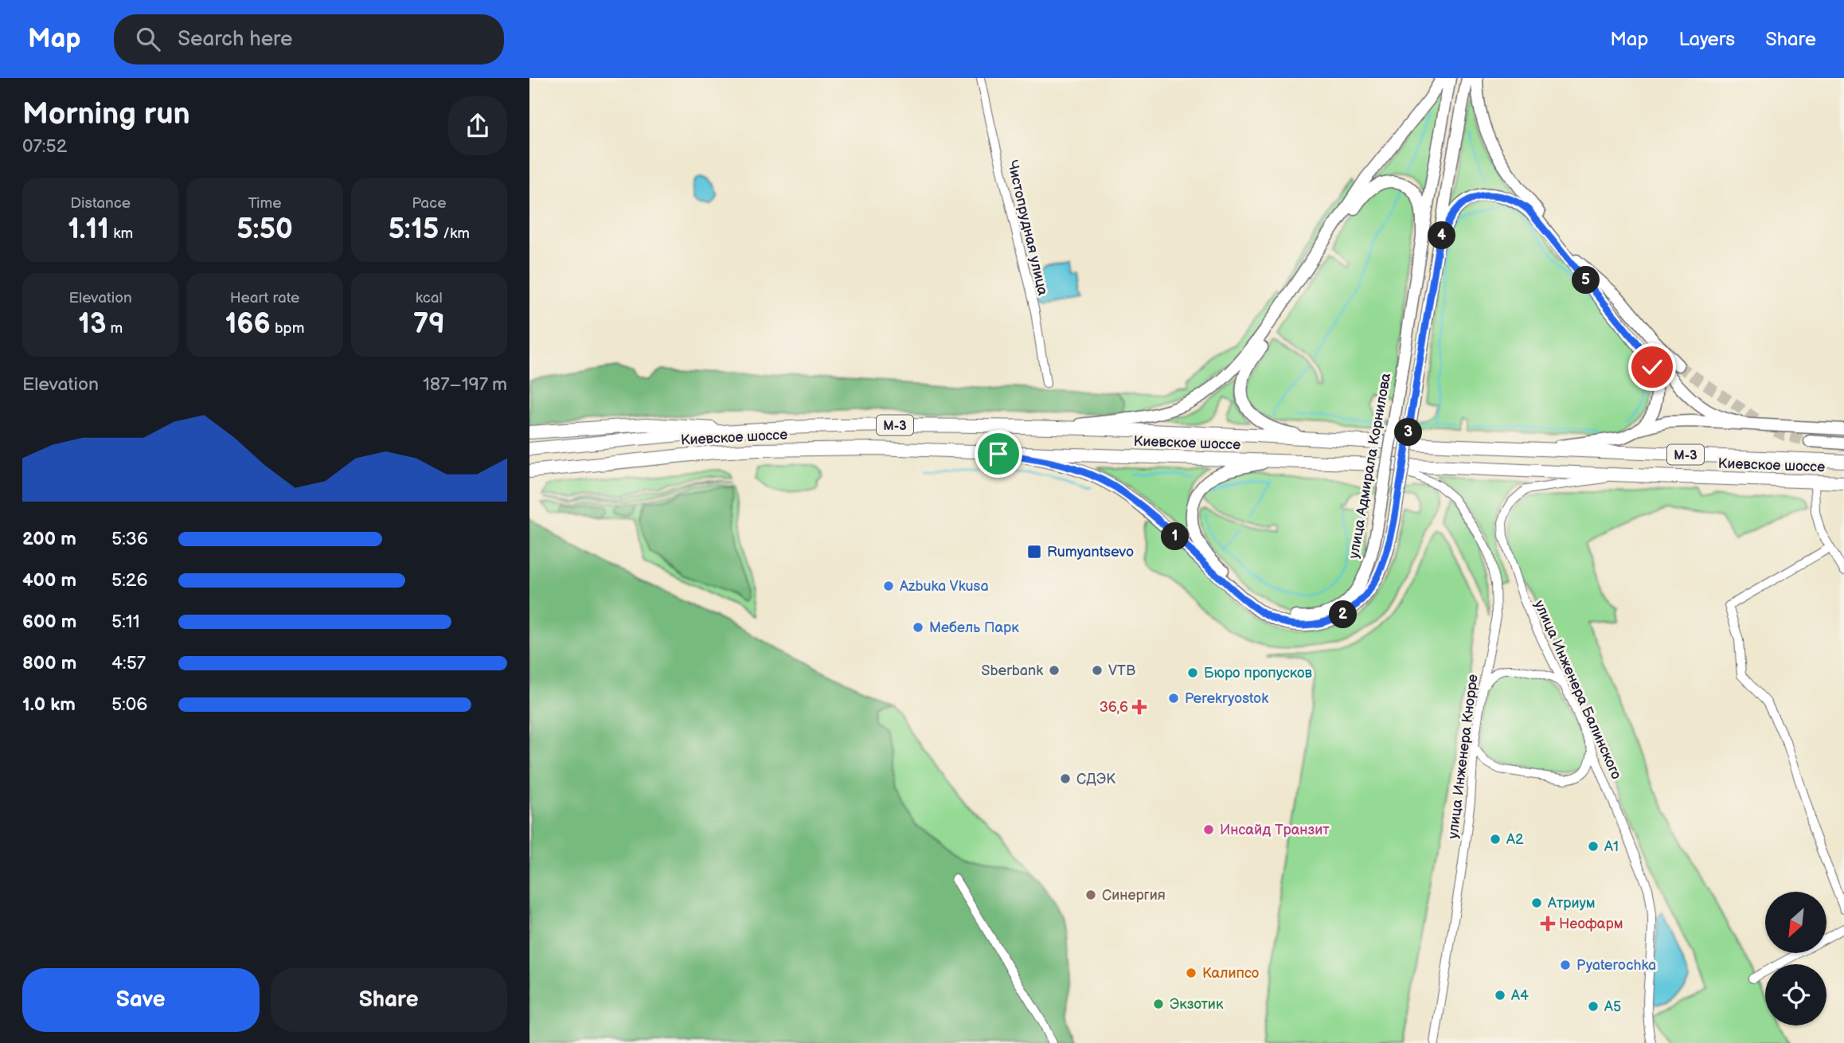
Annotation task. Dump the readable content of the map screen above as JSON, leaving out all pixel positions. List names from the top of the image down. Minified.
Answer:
{"streets":{"main road":["М-3","Киевское шоссе","улица Адмирала Корнилова"],"street":["Чистопрудная улица","улица Инженера Балинского","улица Инженера Кнорре"]},"crossings":[["Киевское шоссе","улица Адмирала Корнилова"],["Киевское шоссе","улица Инженера Балинского"],["Киевское шоссе","улица Инженера Кнорре"],["улица Инженера Балинского","улица Инженера Кнорре"]],"places":{"transit":["Rumyantsevo"],"other":["Azbuka Vkusa","Мебель Парк","Sberbank","VTB","Бюро пропусков","Perekryostok","СДЭК","Инсайд Транзит","А2","А1","Синергия","Атриум","Pyaterochka","Калипсо","А4","Экзотик","А5"],"health":["36,6","Неофарм"]},"north":"bottom left","page":{"header":"Map","search":"Search here","nav":["Map","Layers","Share"],"heading":["Morning run","07:52"],"stats":[["Distance","1.11 km"],["Time","5:50"],["Pace","5:15 /km"],["Elevation","13 m"],["Heart rate","166 bpm"],["kcal","79"]],"pins":["4","5","3","1","2"],"chart":["Elevation","187–197 m"],"list":[{"name":"200 m","note":"5:36"},{"name":"400 m","note":"5:26"},{"name":"600 m","note":"5:11"},{"name":"800 m","note":"4:57"},{"name":"1.0 km","note":"5:06"}],"buttons":["Save","Share"]}}
